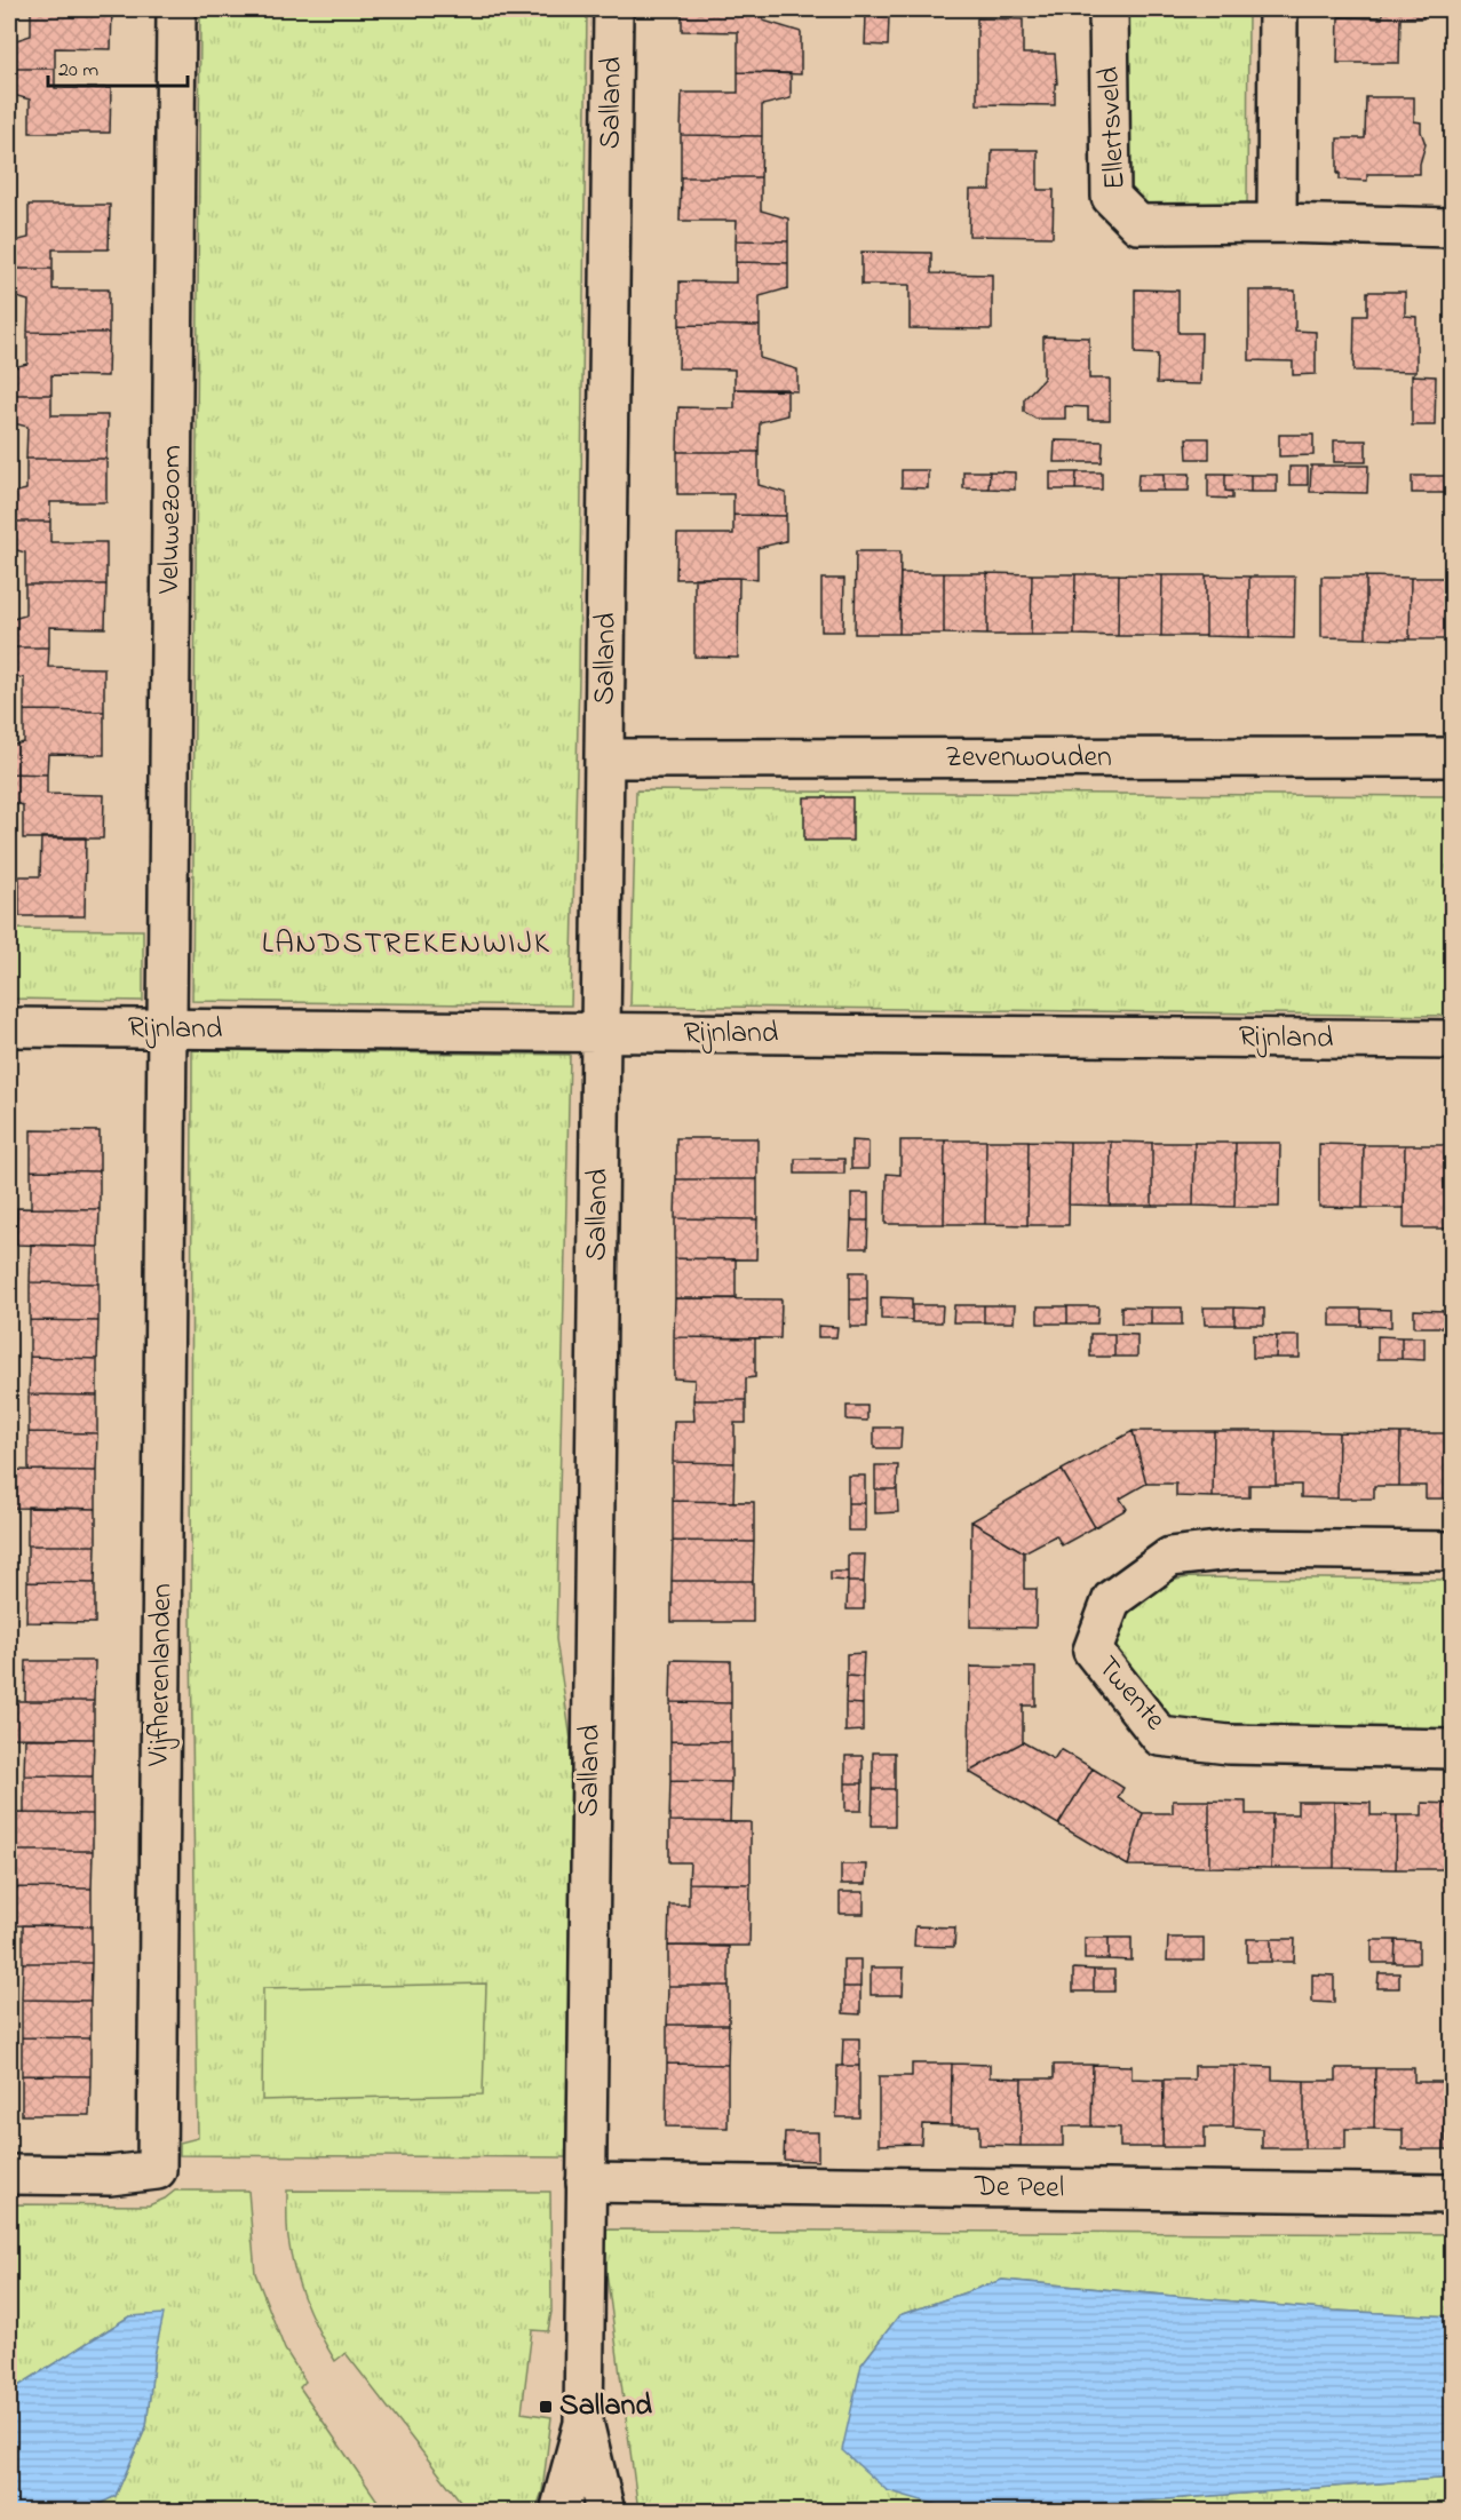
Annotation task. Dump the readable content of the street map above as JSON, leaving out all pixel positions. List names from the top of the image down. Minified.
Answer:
{"streets":{"street":["Salland","Ellertsveld","Veluwezoom","Zevenwouden","Rijnland","Vijfherenlanden","Twente","De Peel"]},"crossings":[["Salland","Zevenwouden"],["Salland","Rijnland"],["Salland","De Peel"],["Veluwezoom","Rijnland"],["Veluwezoom","Vijfherenlanden"],["Rijnland","Vijfherenlanden"]],"districts":["LANDSTREKENWIJK"],"places":{"transit":["Salland"]},"scale_bar":"20 m"}
